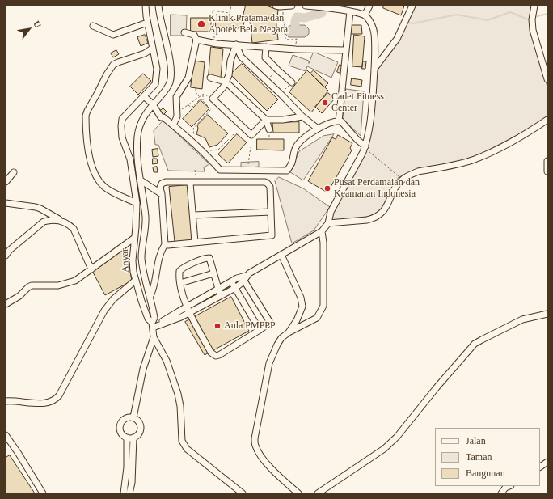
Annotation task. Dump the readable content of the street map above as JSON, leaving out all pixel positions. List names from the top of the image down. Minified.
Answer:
{"streets":{"street":["Anyar"]},"places":["Klinik Pratama dan Apotek Bela Negara","Cadet Fitness Center","Pusat Perdamaian dan Keamanan Indonesia","Aula PMPPP"],"legend":["Jalan","Taman","Bangunan"],"north":"top right"}
